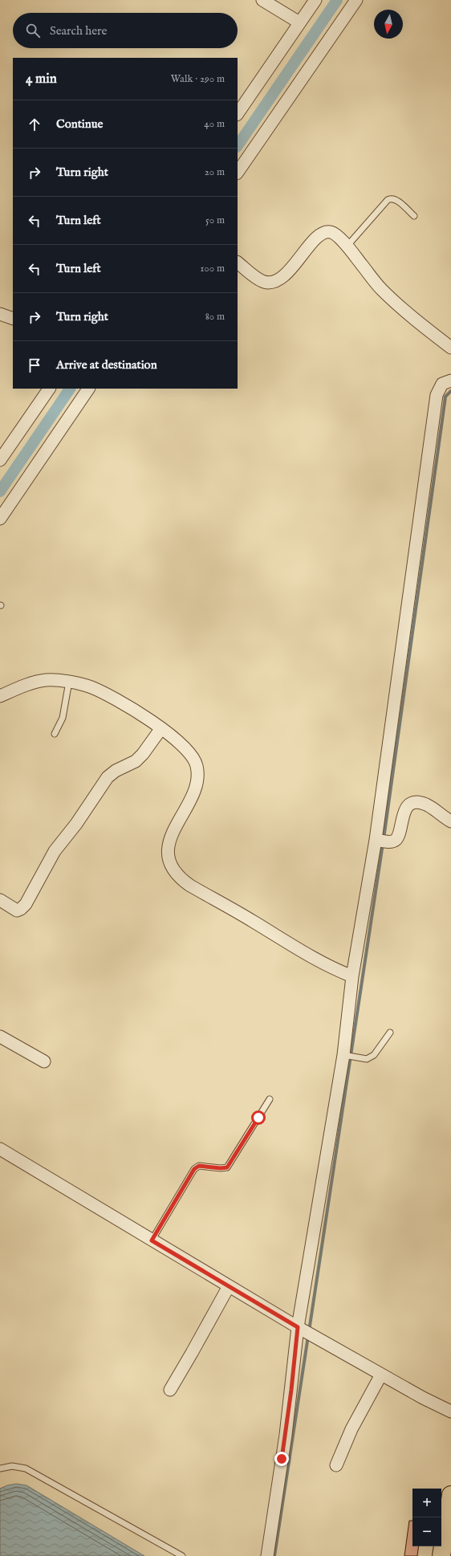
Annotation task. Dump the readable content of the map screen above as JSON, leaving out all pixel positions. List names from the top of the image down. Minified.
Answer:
{"north":"bottom","page":{"search":"Search here","heading":["4 min","Walk · 290 m"],"list":[["Continue","40 m"],["Turn right","20 m"],["Turn left","50 m"],["Turn left","100 m"],["Turn right","80 m"],"Arrive at destination"],"map_buttons":["+","−"]}}
